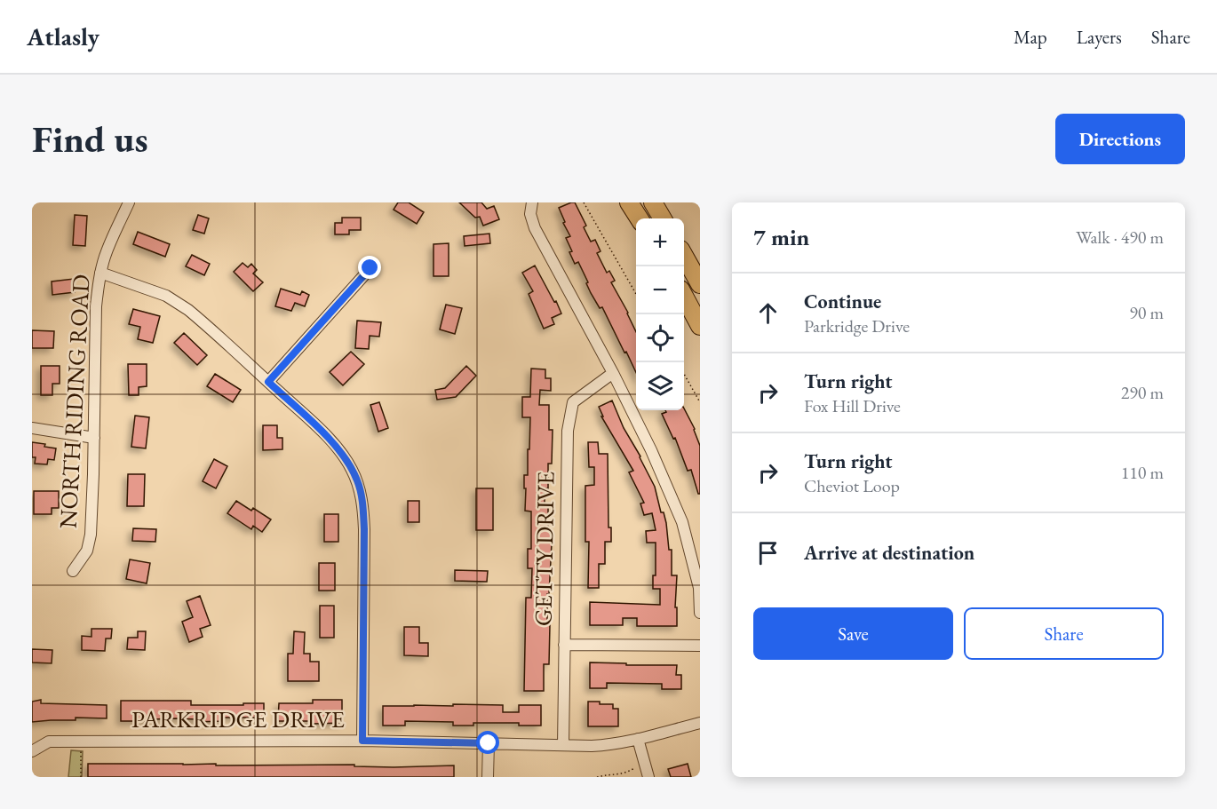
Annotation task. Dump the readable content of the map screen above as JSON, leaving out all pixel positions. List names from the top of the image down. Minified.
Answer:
{"streets":{"street":["NORTH RIDING ROAD","GETTY DRIVE","PARKRIDGE DRIVE"]},"crossings":[["GETTY DRIVE","PARKRIDGE DRIVE"]],"page":{"header":"Atlasly","nav":["Map","Layers","Share"],"buttons":["Directions",["Save","Share"]],"title":"Find us","heading":["7 min","Walk · 490 m"],"map_buttons":["+","−"],"list":[["Continue","Parkridge Drive","90 m"],["Turn right","Fox Hill Drive","290 m"],["Turn right","Cheviot Loop","110 m"],"Arrive at destination"]}}
